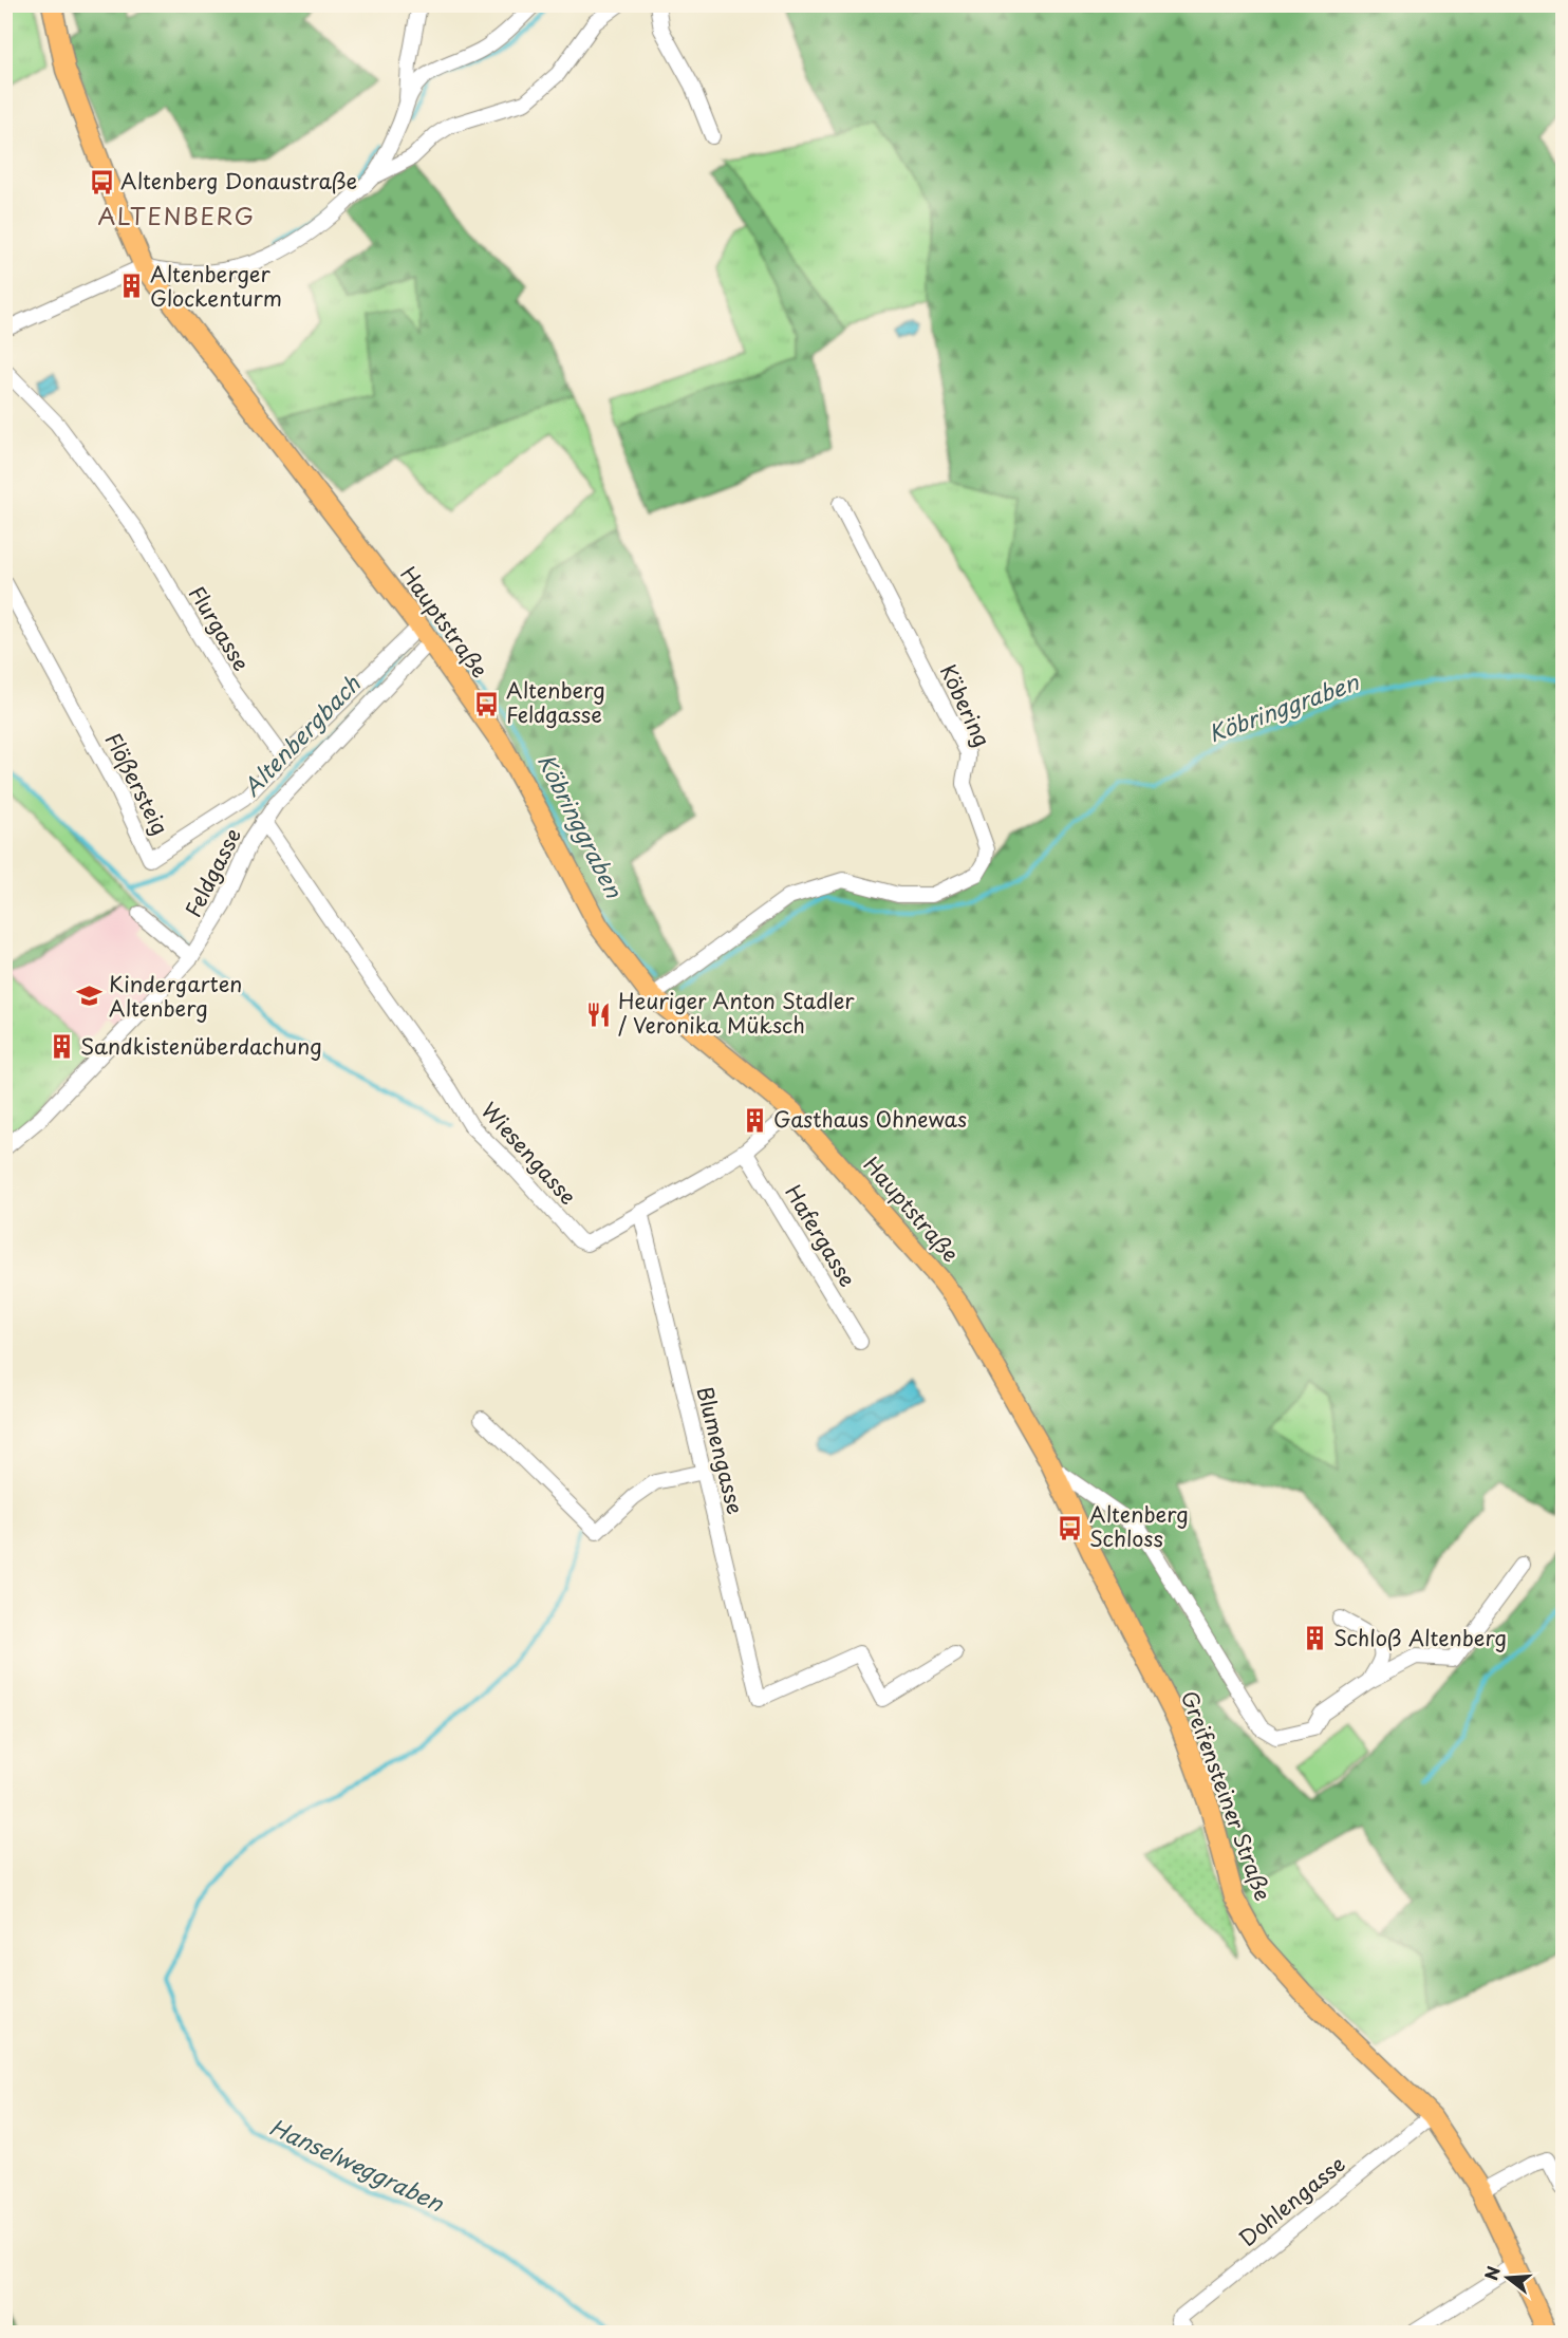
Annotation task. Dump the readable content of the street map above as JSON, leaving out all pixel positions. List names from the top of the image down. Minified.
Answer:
{"streets":{"main road":["Hauptstraße","Greifensteiner Straße"],"street":["Flurgasse","Köbering","Flößersteig","Feldgasse","Wiesengasse","Hafergasse","Blumengasse","Dohlengasse"]},"crossings":[["Hauptstraße","Köbering"],["Hauptstraße","Feldgasse"],["Hauptstraße","Wiesengasse"],["Hauptstraße","Greifensteiner Straße"],["Flurgasse","Flößersteig"],["Feldgasse","Wiesengasse"],["Wiesengasse","Hafergasse"],["Wiesengasse","Blumengasse"],["Greifensteiner Straße","Dohlengasse"]],"districts":["ALTENBERG"],"water":["Köbringgraben","Altenbergbach","Hanselweggraben"],"places":{"bus stop":["Altenberg Donaustraße","Altenberg Feldgasse","Altenberg Schloss"],"building":["Altenberger Glockenturm","Sandkistenüberdachung","Gasthaus Ohnewas","Schloß Altenberg"],"school or university":["Kindergarten Altenberg"],"restaurant":["Heuriger Anton Stadler / Veronika Müksch"]},"north":"left"}
